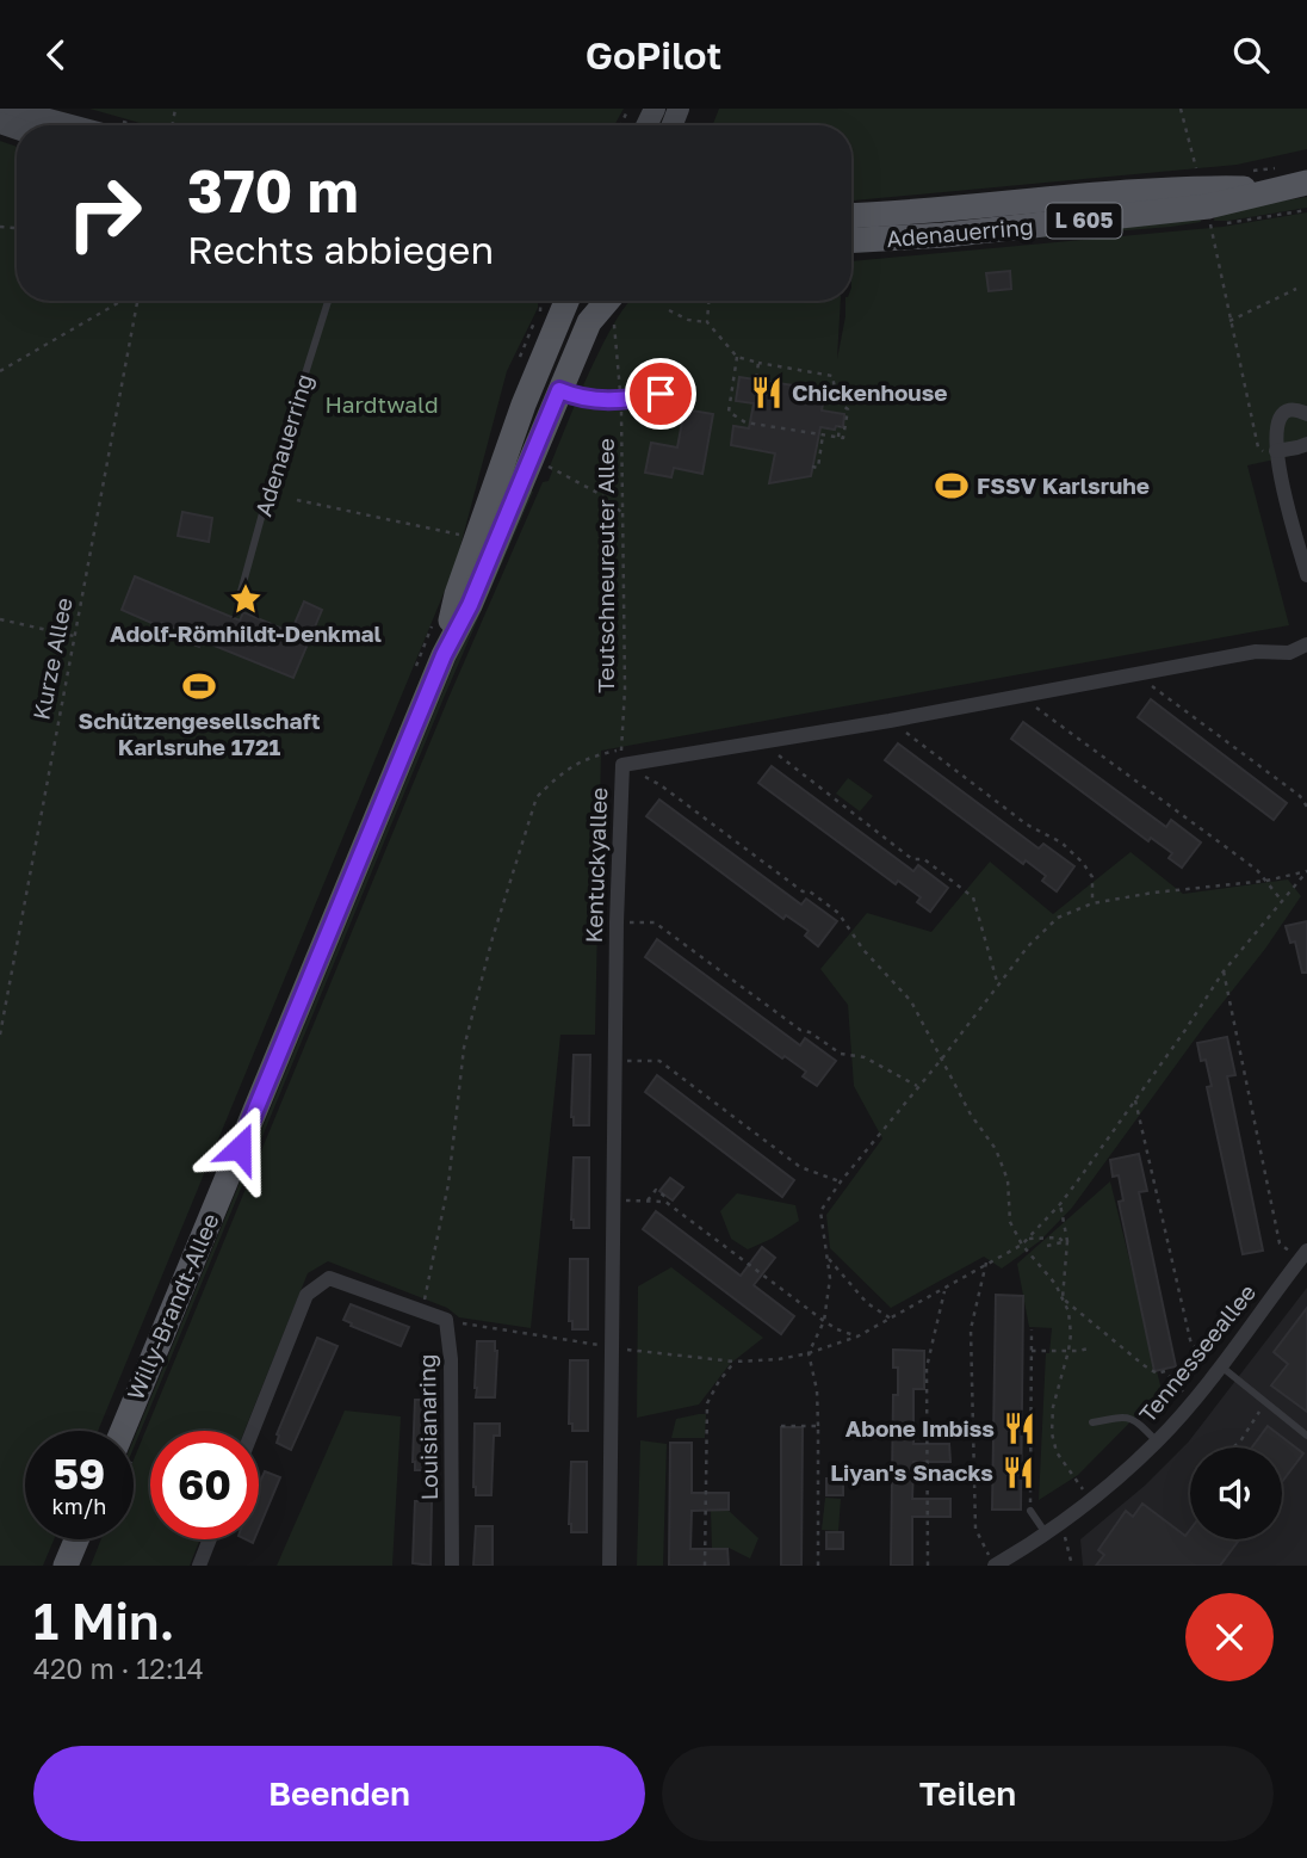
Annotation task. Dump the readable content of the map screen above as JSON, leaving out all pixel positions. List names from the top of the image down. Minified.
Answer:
{"streets":{"main road":["L 605","Adenauerring","Willy-Brandt-Allee"],"street":["Kentuckyallee","Tennesseeallee","Louisianaring"],"path":["Teutschneureuter Allee","Kurze Allee"]},"crossings":[["Teutschneureuter Allee","Kentuckyallee"]],"parks":["Hardtwald"],"places":{"restaurant":["Chickenhouse","Abone Imbiss","Liyan's Snacks"],"sports":["FSSV Karlsruhe","Schützengesellschaft Karlsruhe 1721"],"place":["Adolf-Römhildt-Denkmal"]},"page":{"header":"GoPilot","turn":["370 m","Rechts abbiegen"],"speed":"59 km/h","limit":"60","heading":["1 Min.","420 m · 12:14"],"buttons":["Beenden","Teilen"]}}
